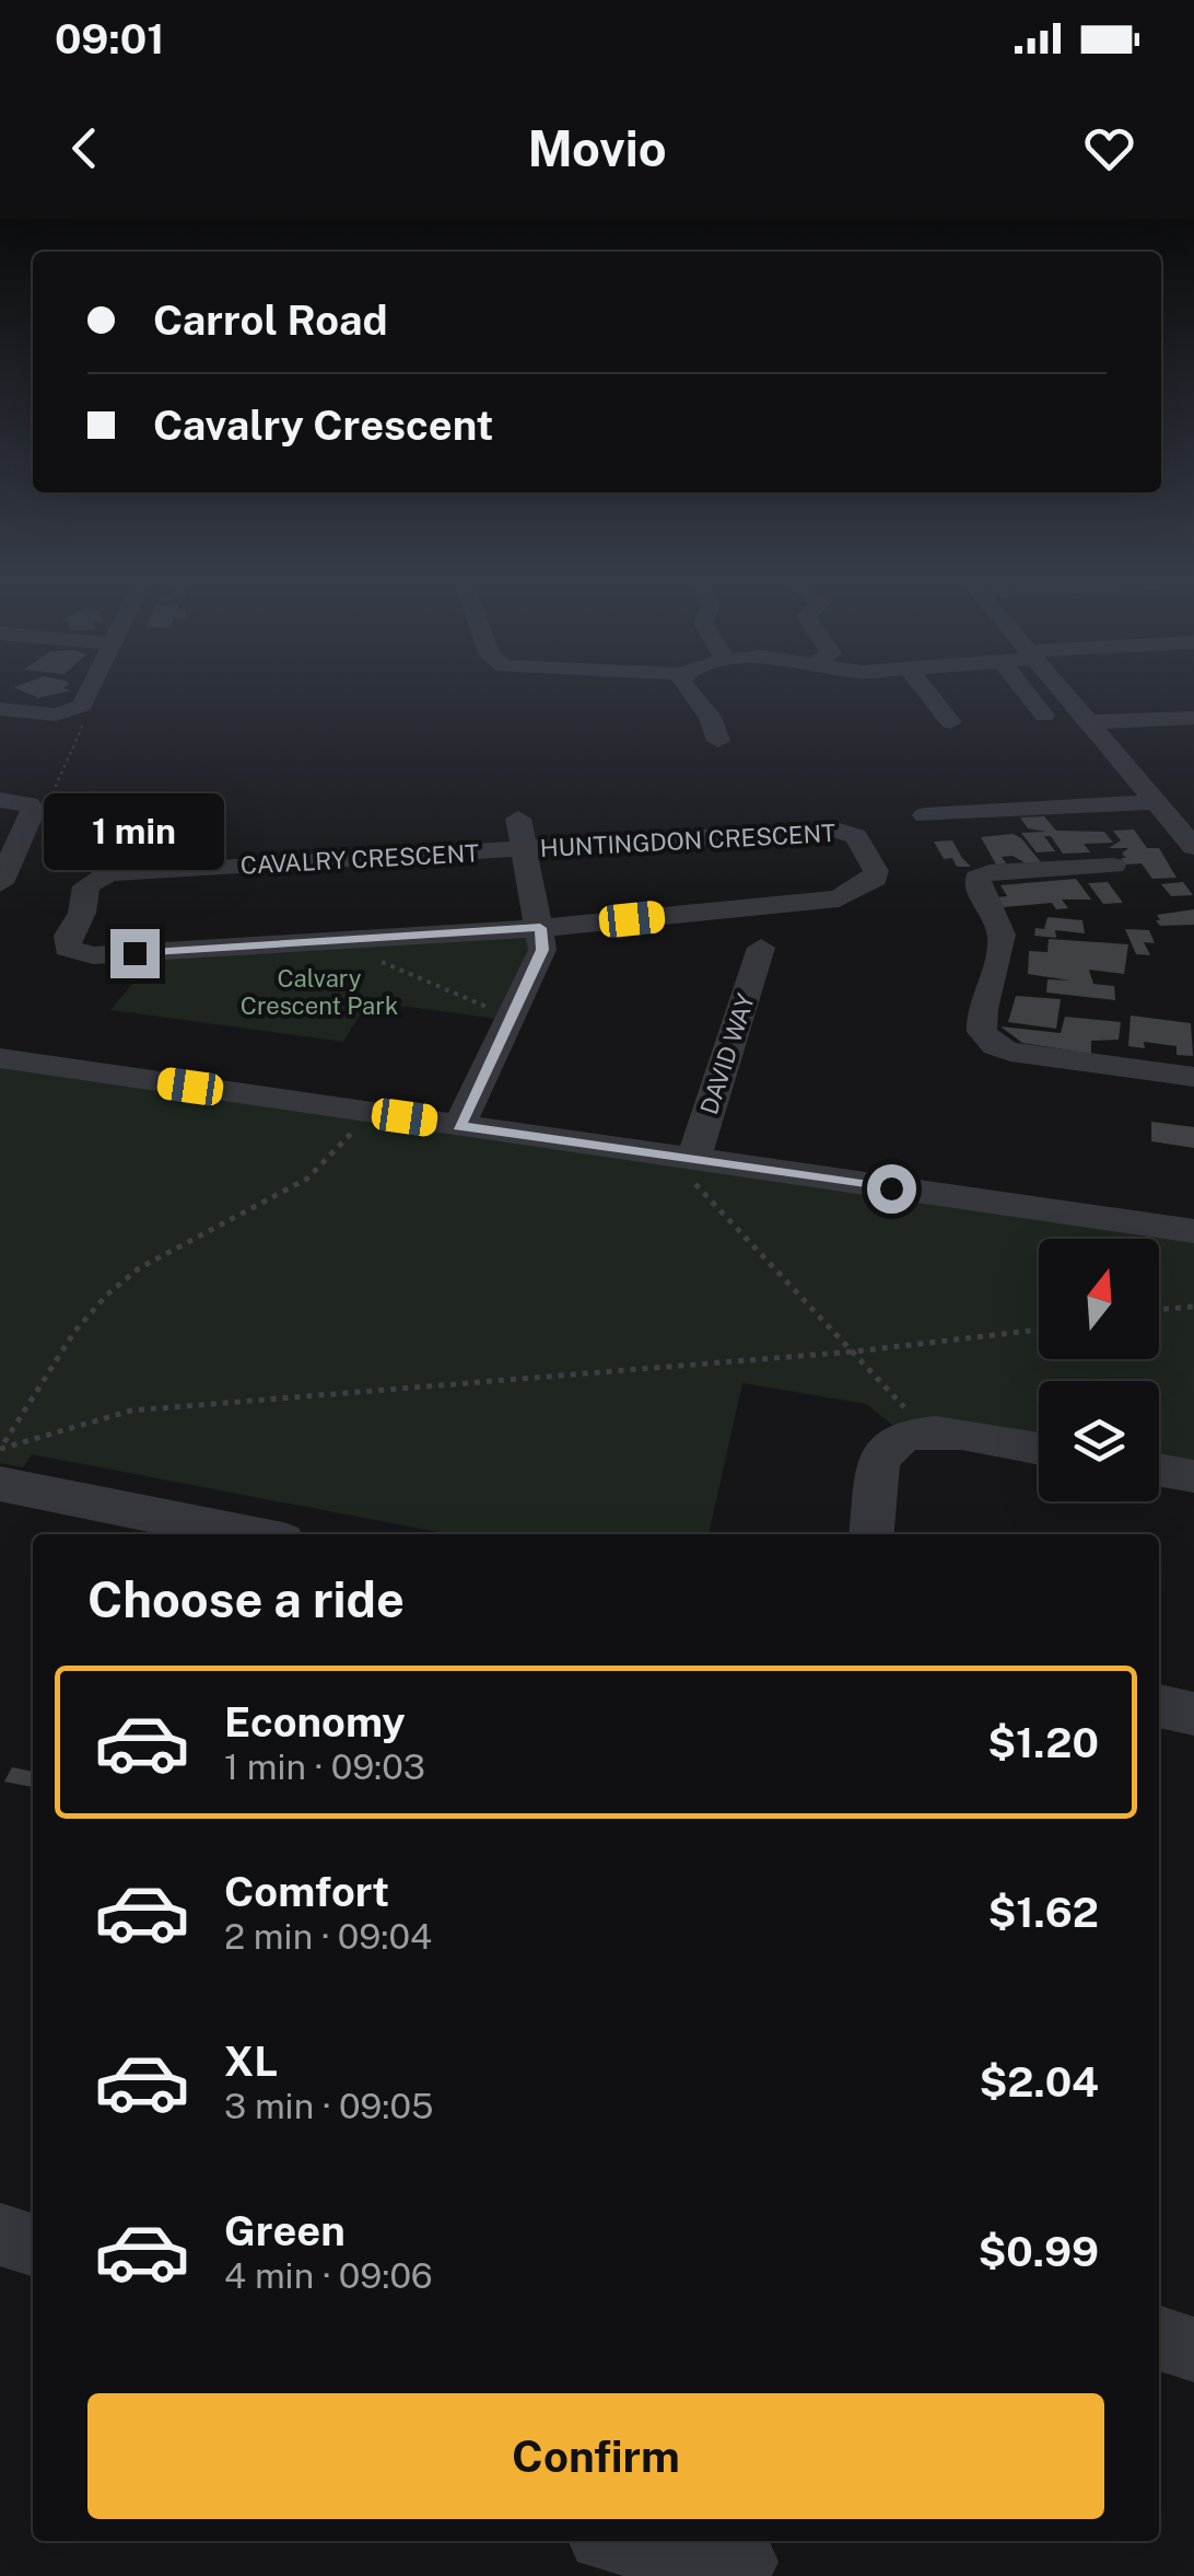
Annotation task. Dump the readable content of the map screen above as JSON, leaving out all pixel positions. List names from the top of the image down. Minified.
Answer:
{"streets":{"street":["HUNTINGDON CRESCENT","CAVALRY CRESCENT","DAVID WAY"]},"crossings":[["HUNTINGDON CRESCENT","CAVALRY CRESCENT"]],"parks":["Calvary Crescent Park"],"north":"top","page":{"status":"09:01","header":"Movio","banner":["Carrol Road","Cavalry Crescent"],"bubble":"1 min","heading":"Choose a ride","list":[{"name":"Economy","note":"1 min · 09:03","value":"$1.20"},{"name":"Comfort","note":"2 min · 09:04","value":"$1.62"},{"name":"XL","note":"3 min · 09:05","value":"$2.04"},{"name":"Green","note":"4 min · 09:06","value":"$0.99"}],"buttons":"Confirm"}}
